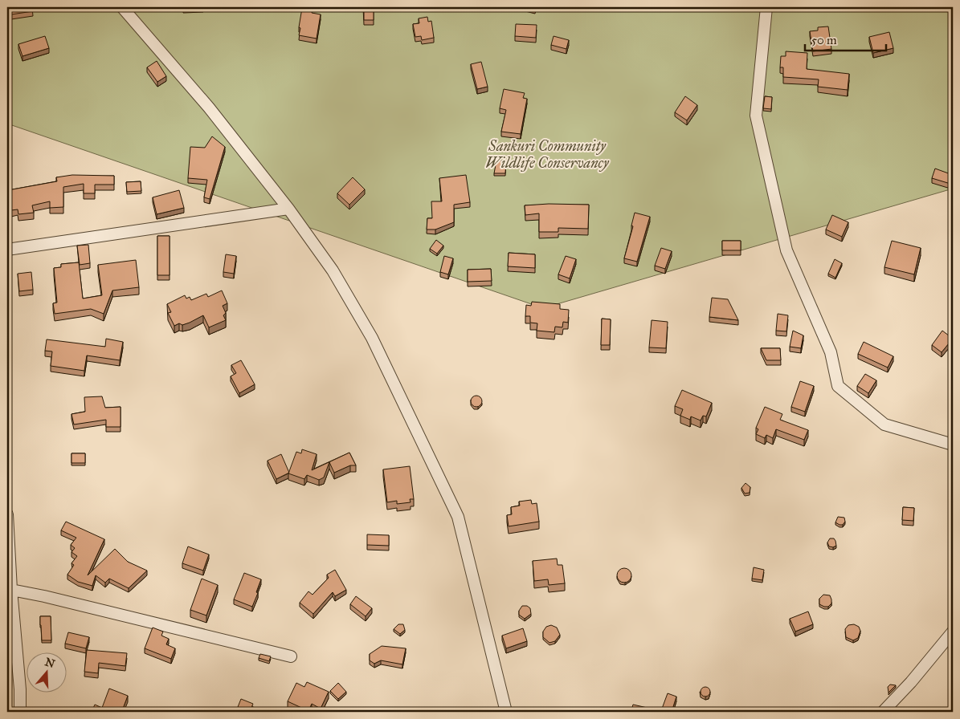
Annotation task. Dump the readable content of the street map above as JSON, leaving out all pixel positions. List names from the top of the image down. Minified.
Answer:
{"parks":["Sankuri Community Wildlife Conservancy"],"scale_bar":"50 m","north":"top"}
